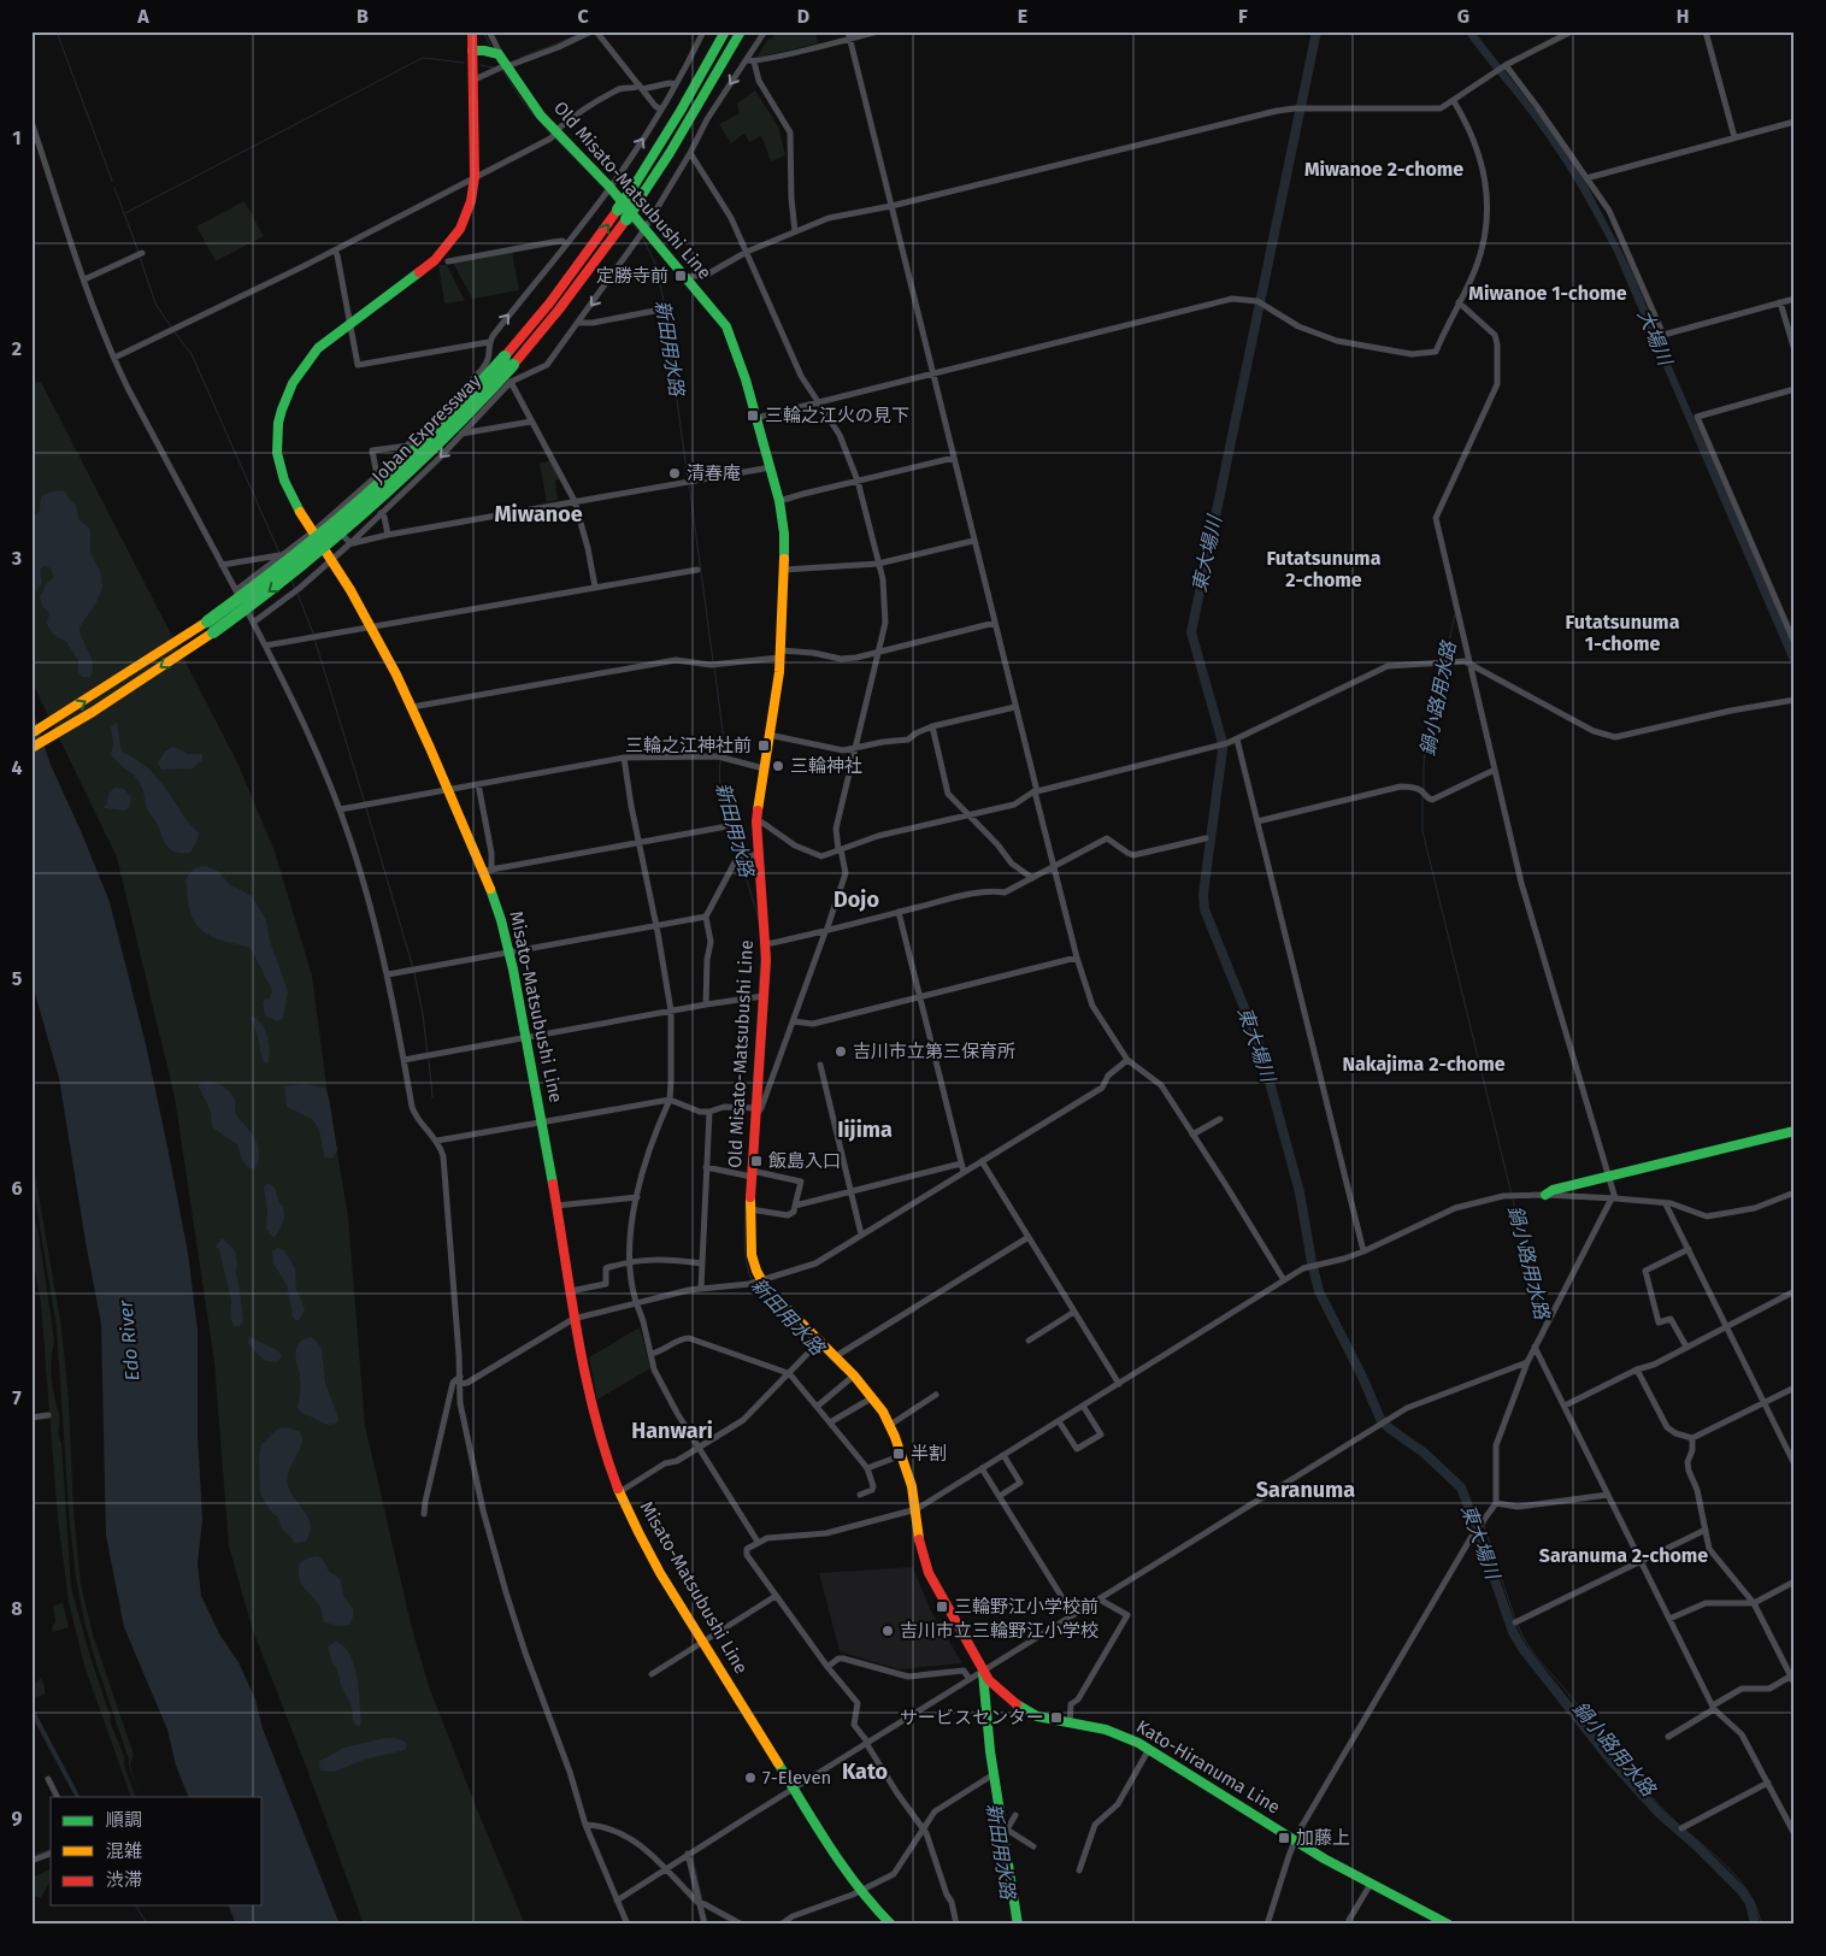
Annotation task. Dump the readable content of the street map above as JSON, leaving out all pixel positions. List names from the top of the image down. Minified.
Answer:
{"streets":{"main road":["Old Misato-Matsubushi Line","Joban Expressway","Misato-Matsubushi Line","Kato-Hiranuma Line"]},"crossings":[["Old Misato-Matsubushi Line","Kato-Hiranuma Line"]],"districts":["Miwanoe 2-chome","Miwanoe 1-chome","Miwanoe","Futatsunuma 2-chome","Futatsunuma 1-chome","Dojo","Nakajima 2-chome","Iijima","Hanwari","Saranuma","Saranuma 2-chome","Kato"],"water":["大場川","新田用水路","東大場川","鍋小路用水路","Edo River"],"places":{"transit":["定勝寺前","三輪之江火の見下","三輪之江神社前","飯島入口","半割","三輪野江小学校前","サービスセンター","加藤上"],"other":["清春庵","三輪神社","吉川市立第三保育所","吉川市立三輪野江小学校","7-Eleven"]},"legend":["順調","混雑","渋滞"],"grid":{"columns":["A","B","C","D","E","F","G","H"],"rows":["1","2","3","4","5","6","7","8","9"]}}
